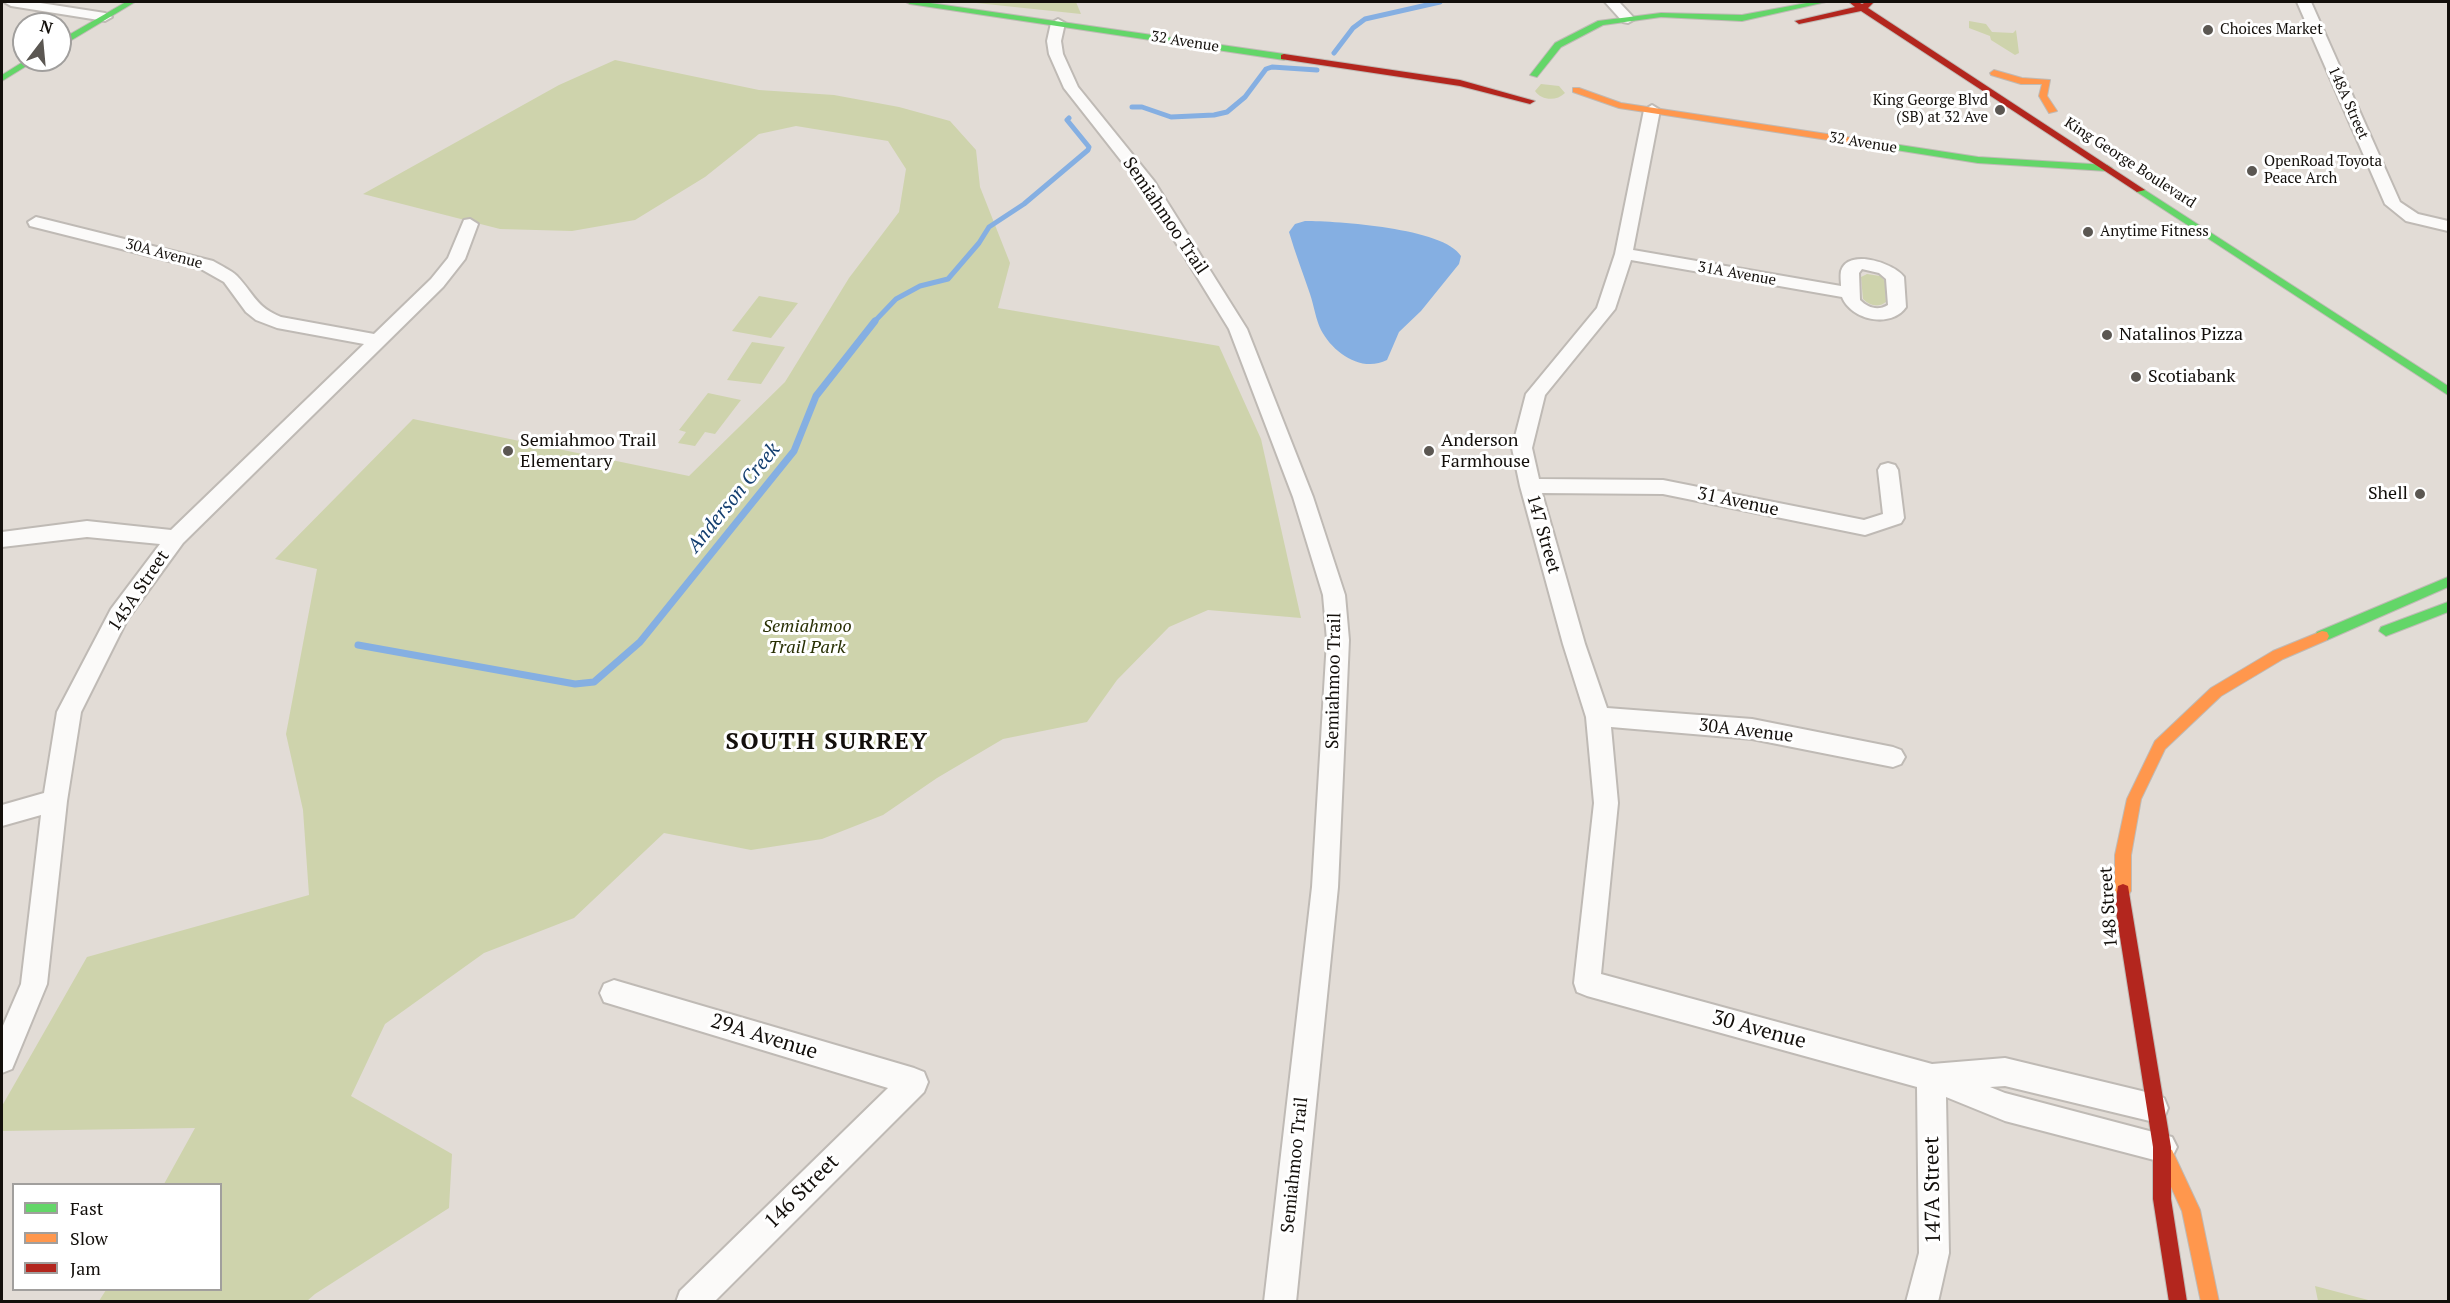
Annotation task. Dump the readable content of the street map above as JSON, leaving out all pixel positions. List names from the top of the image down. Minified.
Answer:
{"streets":{"street":["32 Avenue","148A Street","King George Boulevard","Semiahmoo Trail","30A Avenue","31A Avenue","31 Avenue","147 Street","145A Street","148 Street","30 Avenue","29A Avenue","147A Street","146 Street"]},"crossings":[["32 Avenue","King George Boulevard"],["32 Avenue","Semiahmoo Trail"],["32 Avenue","147 Street"],["30A Avenue","147 Street"],["30A Avenue","145A Street"],["31A Avenue","147 Street"],["31 Avenue","147 Street"],["147 Street","30 Avenue"],["148 Street","30 Avenue"],["30 Avenue","147A Street"],["29A Avenue","146 Street"]],"districts":["SOUTH SURREY"],"water":["Anderson Creek"],"parks":["Semiahmoo Trail Park"],"places":["Choices Market","King George Blvd (SB) at 32 Ave","OpenRoad Toyota Peace Arch","Anytime Fitness","Natalinos Pizza","Scotiabank","Semiahmoo Trail Elementary","Anderson Farmhouse","Shell"],"legend":["Fast","Slow","Jam"],"north":"top"}
